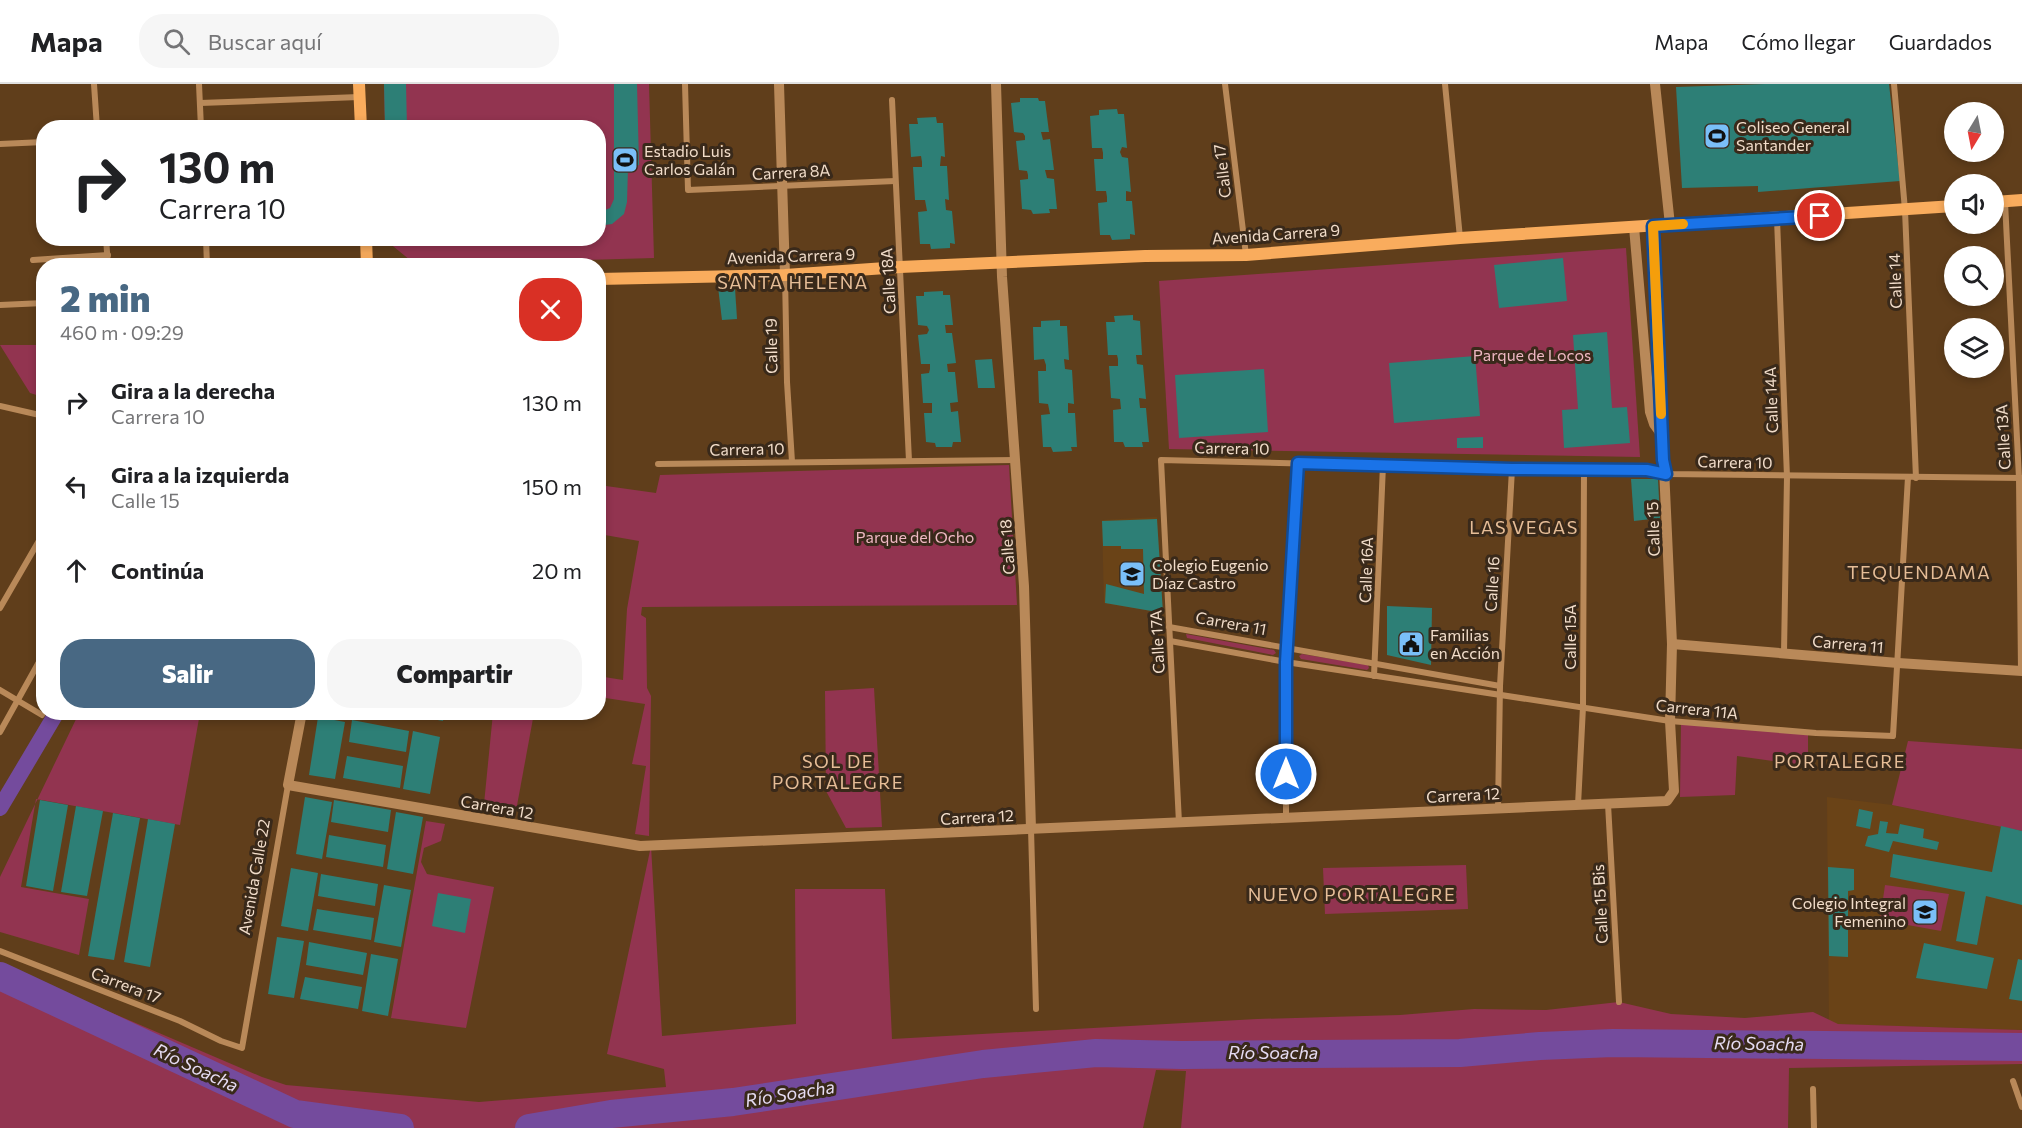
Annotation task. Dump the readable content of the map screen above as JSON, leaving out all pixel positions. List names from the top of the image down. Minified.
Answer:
{"streets":{"main road":["Avenida Carrera 9"],"street":["Calle 17","Carrera 8A","Calle 18A","Calle 14","Calle 19","Calle 14A","Calle 13A","Carrera 10","Calle 15","Calle 18","Calle 16A","Calle 16","Carrera 11","Calle 15A","Calle 17A","Carrera 11A","Carrera 12","Avenida Calle 22","Calle 15 Bis","Carrera 17"]},"crossings":[["Calle 17","Avenida Carrera 9"],["Carrera 8A","Calle 18A"],["Carrera 8A","Calle 19"],["Avenida Carrera 9","Calle 18A"],["Avenida Carrera 9","Calle 14"],["Avenida Carrera 9","Calle 19"],["Avenida Carrera 9","Calle 14A"],["Avenida Carrera 9","Calle 15"],["Avenida Carrera 9","Calle 18"],["Calle 18A","Carrera 10"],["Calle 14","Carrera 10"],["Calle 19","Carrera 10"],["Calle 14A","Carrera 10"],["Calle 14A","Carrera 11"],["Calle 13A","Carrera 10"],["Calle 13A","Carrera 11"],["Carrera 10","Calle 15"],["Carrera 10","Calle 18"],["Carrera 10","Calle 16A"],["Carrera 10","Calle 16"],["Carrera 10","Calle 15A"],["Carrera 10","Calle 17A"],["Calle 15","Carrera 11"],["Calle 15","Carrera 11A"],["Calle 15","Carrera 12"],["Calle 18","Carrera 12"],["Calle 16A","Carrera 11"],["Calle 16","Carrera 11"],["Calle 16","Carrera 11A"],["Calle 16","Carrera 12"],["Carrera 11","Calle 17A"],["Carrera 11","Carrera 11A"],["Calle 15A","Carrera 11A"],["Calle 15A","Carrera 12"],["Calle 17A","Carrera 12"],["Carrera 12","Avenida Calle 22"],["Carrera 12","Calle 15 Bis"],["Avenida Calle 22","Carrera 17"]],"districts":["SANTA HELENA","LAS VEGAS","TEQUENDAMA","SOL DE PORTALEGRE","PORTALEGRE","NUEVO PORTALEGRE"],"water":["Río Soacha"],"parks":["Parque de Locos","Parque del Ocho"],"places":{"sports":["Coliseo General Santander","Estadio Luis Carlos Galán"],"school or university":["Colegio Eugenio Díaz Castro","Colegio Integral Femenino"],"public building":["Familias en Acción"]},"north":"bottom","page":{"header":"Mapa","search":"Buscar aquí","nav":["Mapa","Cómo llegar","Guardados"],"turn":["130 m","Carrera 10"],"heading":["2 min","460 m · 09:29"],"list":[{"name":"Gira a la derecha","note":"Carrera 10","value":"130 m"},{"name":"Gira a la izquierda","note":"Calle 15","value":"150 m"},{"name":"Continúa","value":"20 m"}],"buttons":["Salir","Compartir"]}}
